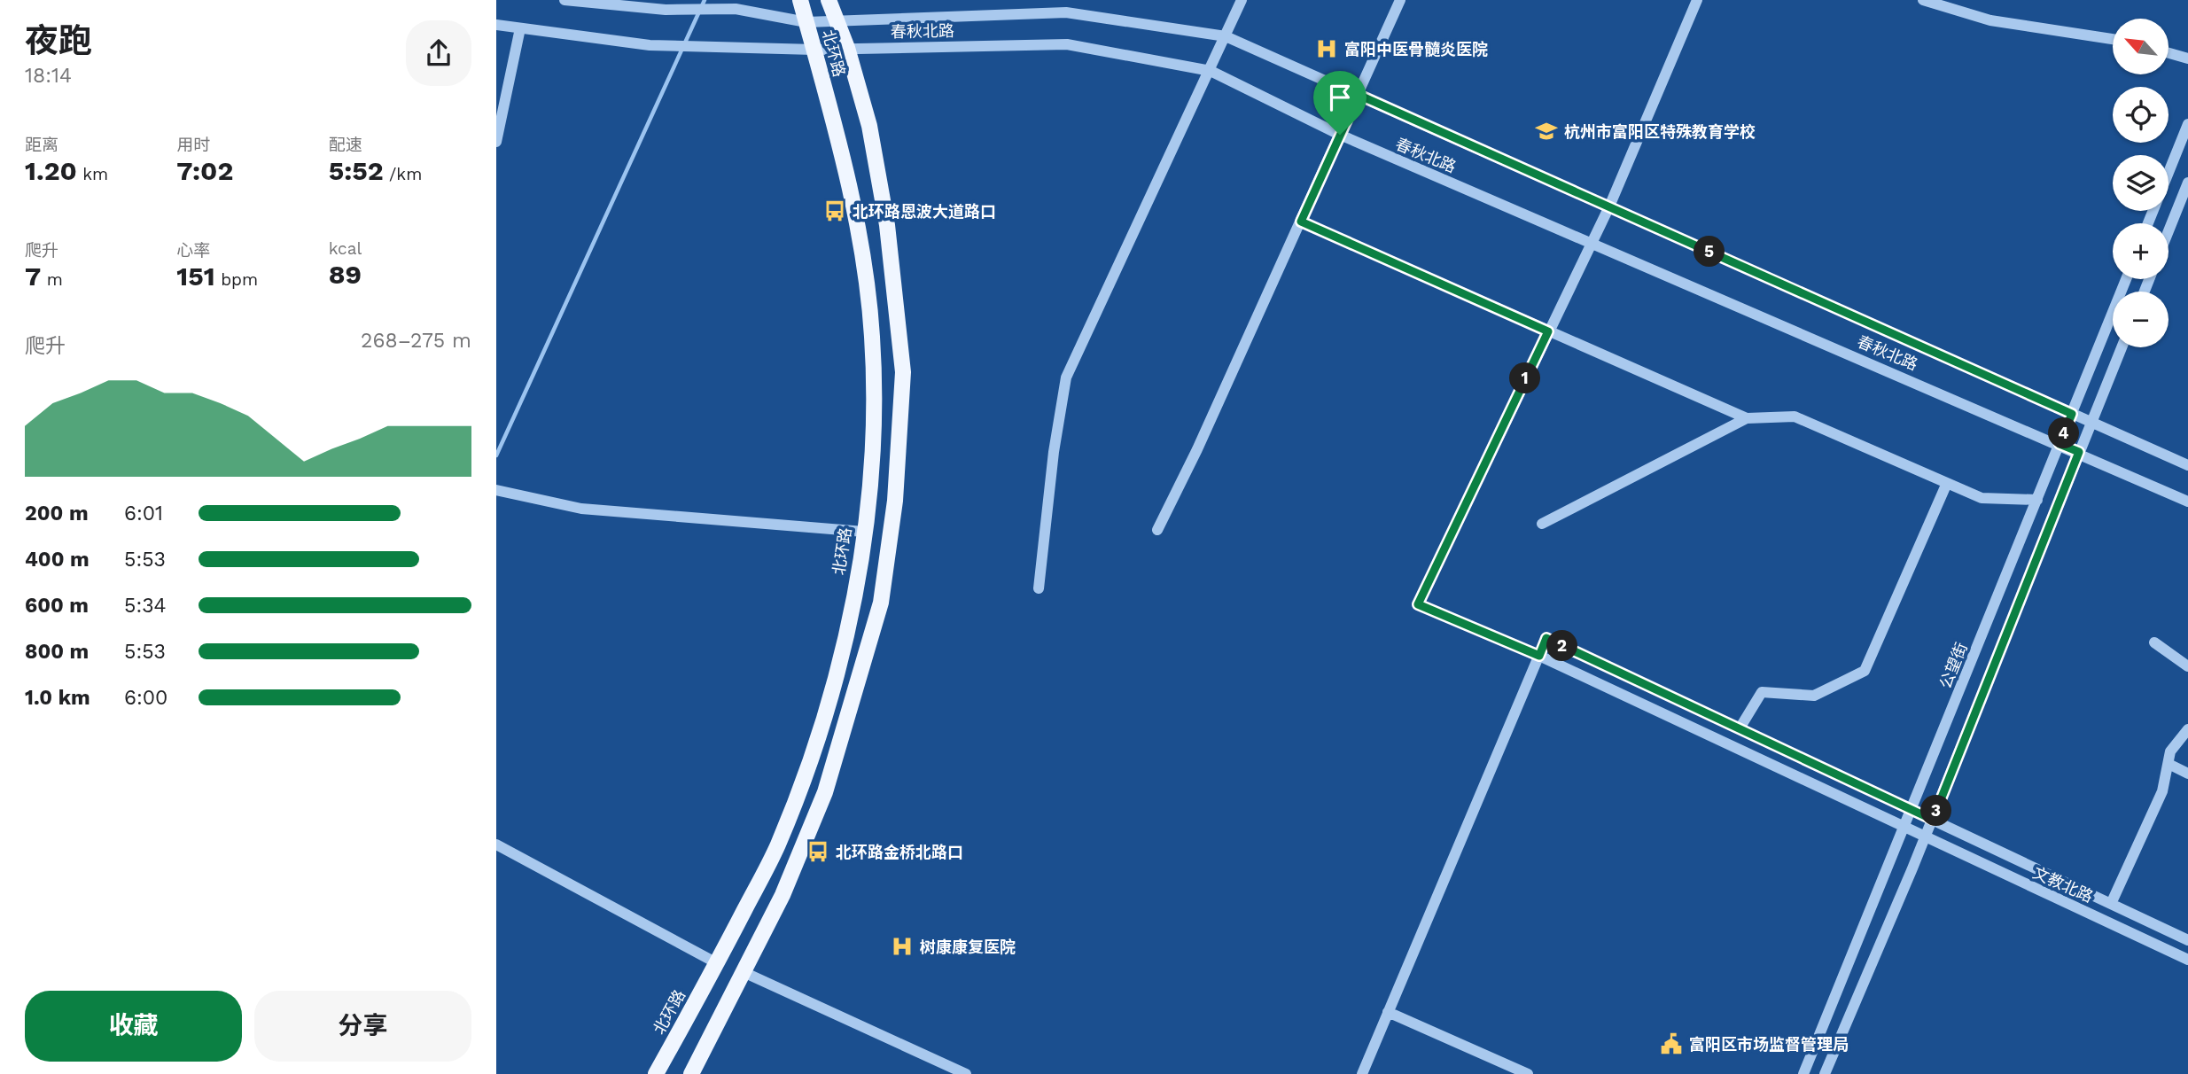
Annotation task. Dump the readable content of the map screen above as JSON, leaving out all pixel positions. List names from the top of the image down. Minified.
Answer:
{"streets":{"main road":["北环路"],"street":["春秋北路","公望街","文教北路"]},"crossings":[["春秋北路","北环路"],["春秋北路","公望街"],["公望街","文教北路"]],"places":{"hospital":["富阳中医骨髓炎医院","树康康复医院"],"school or university":["杭州市富阳区特殊教育学校"],"bus stop":["北环路恩波大道路口","北环路金桥北路口"],"public building":["富阳区市场监督管理局"]},"north":"top left","page":{"heading":["夜跑","18:14"],"map_buttons":["+","−"],"stats":[["距离","1.20 km"],["用时","7:02"],["配速","5:52 /km"],["爬升","7 m"],["心率","151 bpm"],["kcal","89"]],"pins":["5","1","4","2","3"],"chart":["爬升","268–275 m"],"list":[{"name":"200 m","note":"6:01"},{"name":"400 m","note":"5:53"},{"name":"600 m","note":"5:34"},{"name":"800 m","note":"5:53"},{"name":"1.0 km","note":"6:00"}],"buttons":["收藏","分享"]}}
